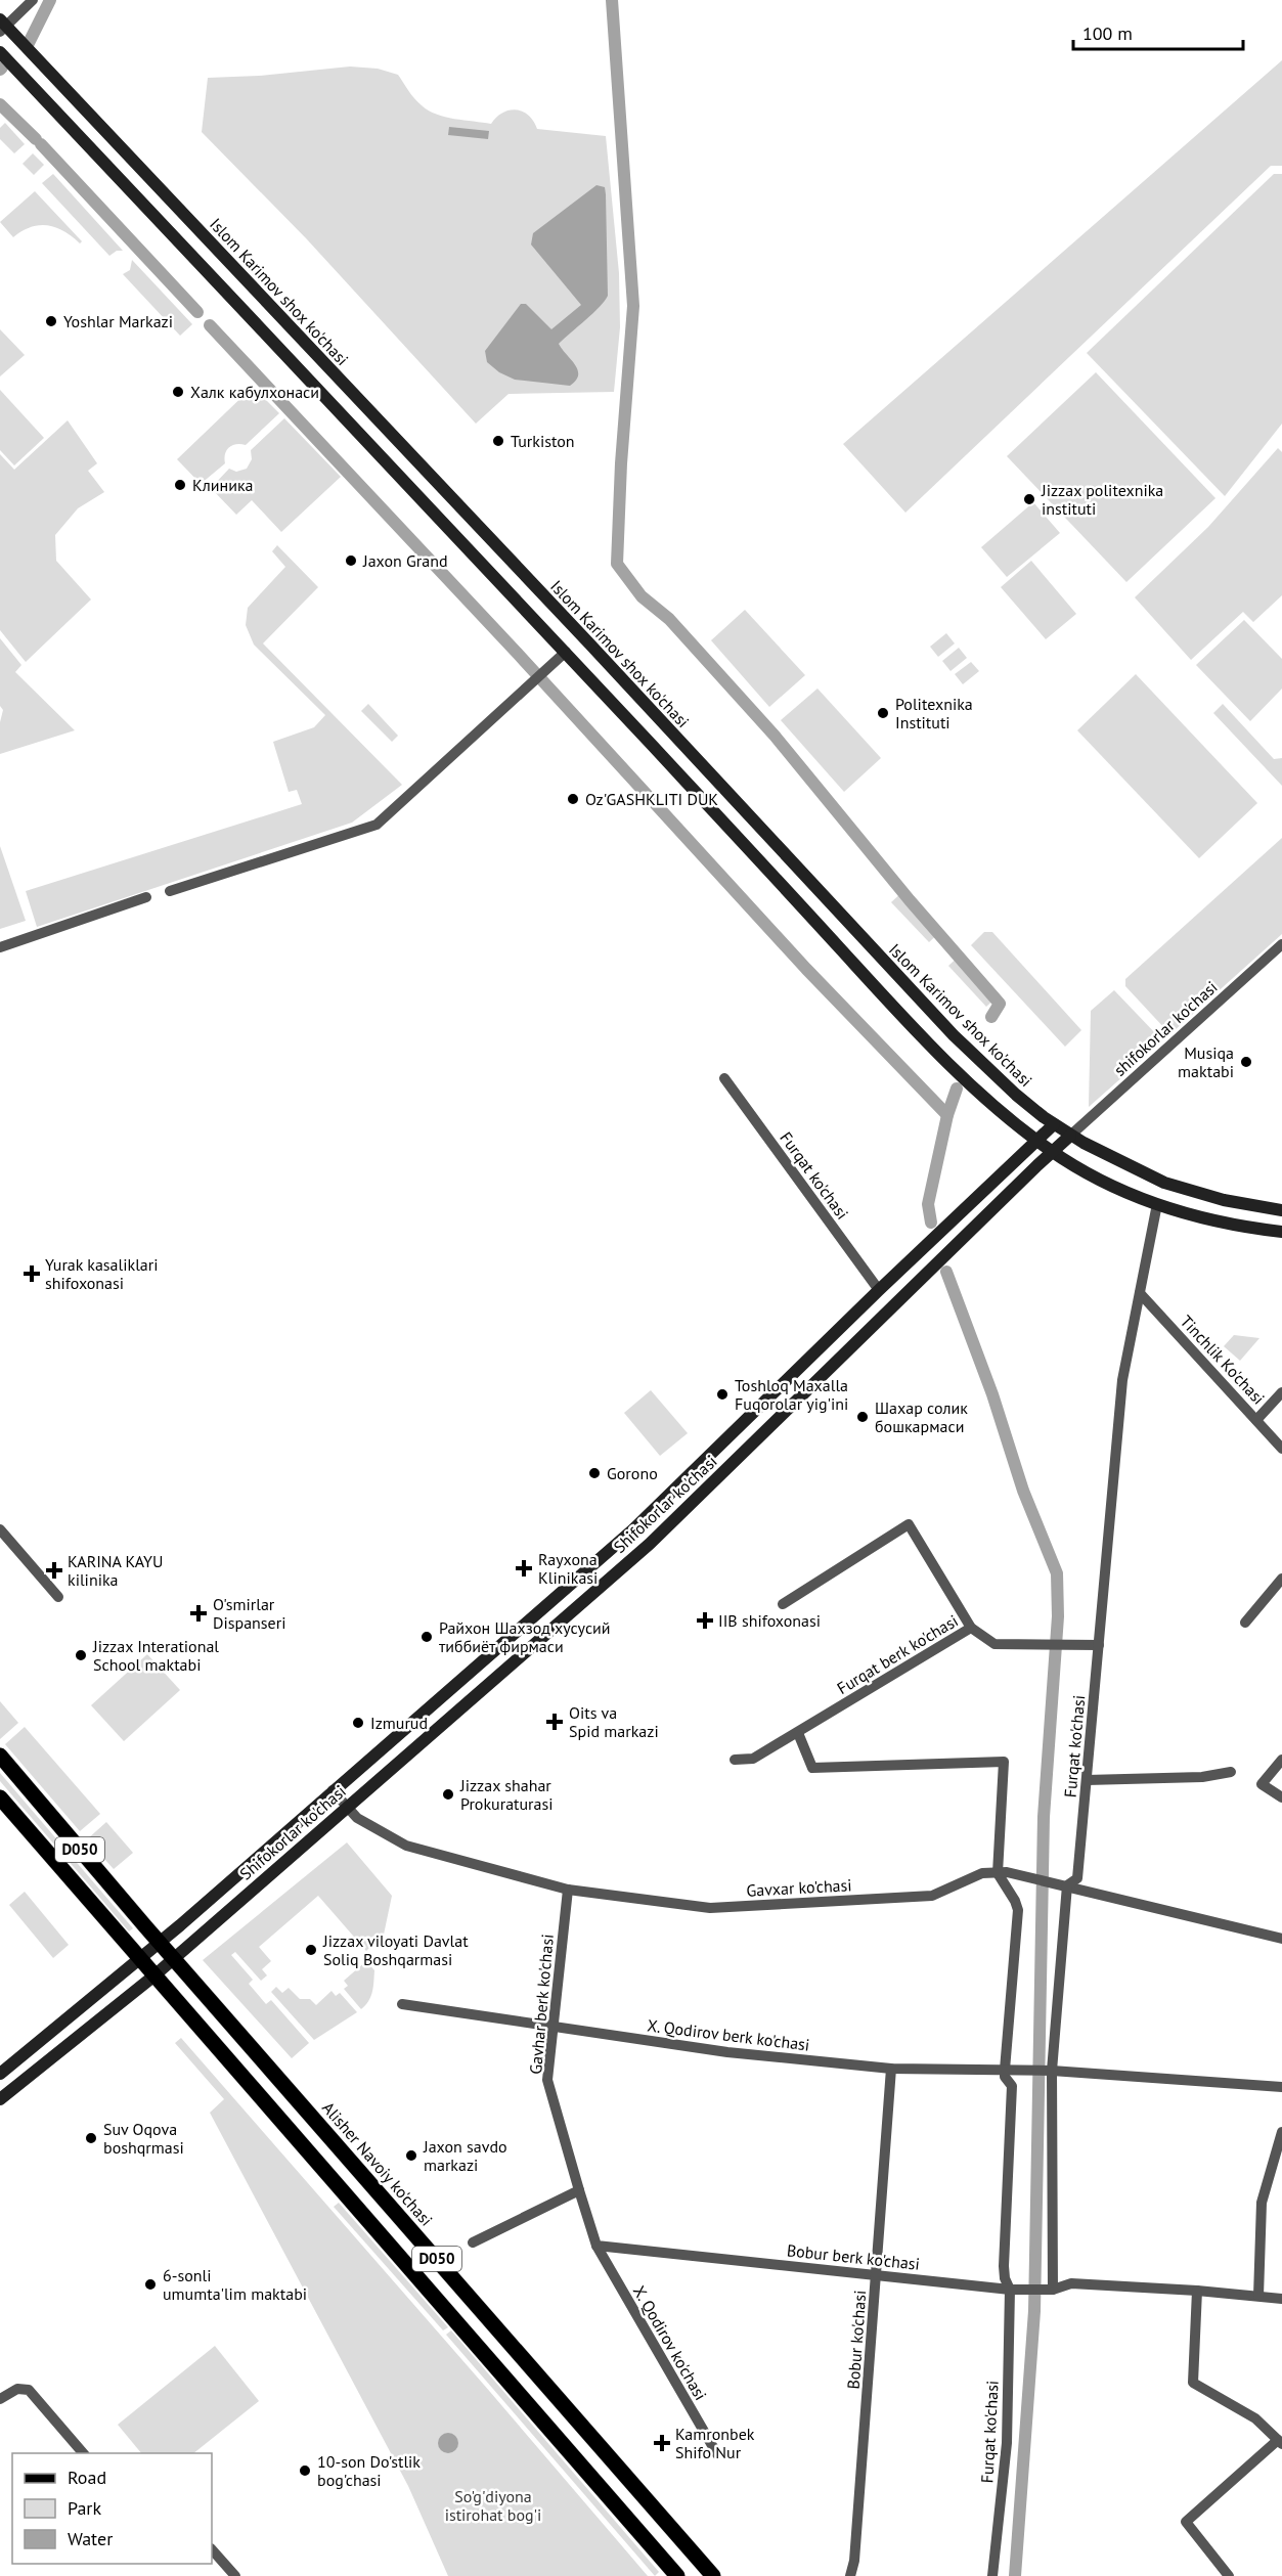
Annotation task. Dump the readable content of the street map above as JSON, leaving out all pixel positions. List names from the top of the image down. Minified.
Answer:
{"streets":{"main road":["Islom Karimov shox ko'chasi","Shifokorlar ko'chasi","D050","Alisher Navoiy ko'chasi"],"street":["shifokorlar ko'chasi","Furqat ko'chasi","Tinchlik Ko'chasi","Furqat berk ko'chasi","Gavxar ko'chasi","Gavhar berk ko'chasi","X. Qodirov berk ko'chasi","Bobur berk ko'chasi","Bobur ko'chasi","X. Qodirov ko'chasi"]},"crossings":[["Islom Karimov shox ko'chasi","shifokorlar ko'chasi"],["Islom Karimov shox ko'chasi","Shifokorlar ko'chasi"],["shifokorlar ko'chasi","Shifokorlar ko'chasi"],["Furqat ko'chasi","Tinchlik Ko'chasi"],["Furqat ko'chasi","Shifokorlar ko'chasi"],["Furqat ko'chasi","Gavxar ko'chasi"],["Furqat ko'chasi","X. Qodirov berk ko'chasi"],["Furqat ko'chasi","Bobur berk ko'chasi"],["Shifokorlar ko'chasi","D050"],["Shifokorlar ko'chasi","Gavxar ko'chasi"],["Shifokorlar ko'chasi","Alisher Navoiy ko'chasi"],["D050","Alisher Navoiy ko'chasi"],["Gavxar ko'chasi","Gavhar berk ko'chasi"],["Gavhar berk ko'chasi","X. Qodirov berk ko'chasi"],["X. Qodirov berk ko'chasi","Bobur ko'chasi"],["Bobur berk ko'chasi","Bobur ko'chasi"],["Bobur berk ko'chasi","X. Qodirov ko'chasi"]],"parks":["So'g'diyona istirohat bog'i"],"places":{"other":["Yoshlar Markazi","Халк кабулхонаси","Turkiston","Клиника","Jizzax politexnika instituti","Jaxon Grand","Politexnika Instituti","Oz'GASHKLITI DUK","Musiqa maktabi","Toshloq Maxalla Fuqorolar yig'ini","Шахар солик бошкармаси","Gorono","Райхон Шахзод хусусий тиббиёт фирмаси","Jizzax Interational School maktabi","Izmurud","Jizzax shahar Prokuraturasi","Jizzax viloyati Davlat Soliq Boshqarmasi","Suv Oqova boshqrmasi","Jaxon savdo markazi","6-sonli umumta'lim maktabi","10-son Do'stlik bog'chasi"],"health":["Yurak kasaliklari shifoxonasi","Rayxona Klinikasi","KARINA KAYU kilinika","O'smirlar Dispanseri","IIB shifoxonasi","Oits va Spid markazi","Kamronbek Shifo Nur"]},"legend":["Road","Park","Water"],"scale_bar":"100 m"}
